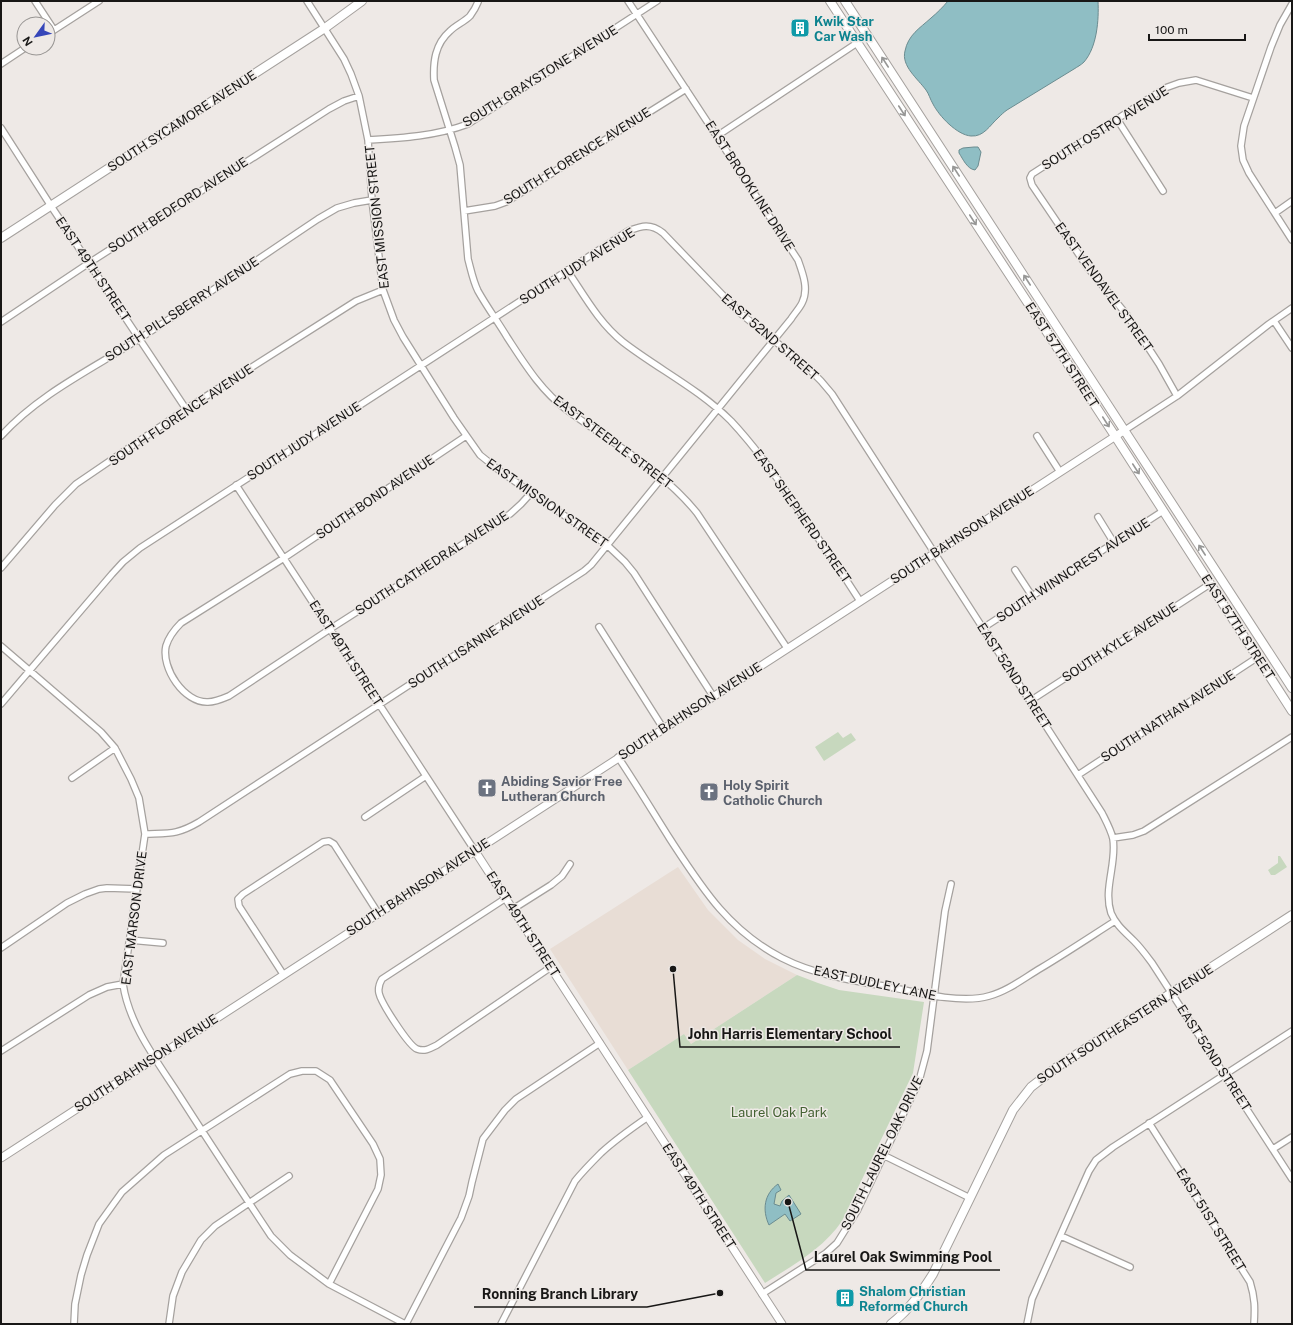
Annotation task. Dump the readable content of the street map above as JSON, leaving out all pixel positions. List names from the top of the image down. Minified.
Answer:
{"streets":{"main road":["SOUTH SYCAMORE AVENUE","EAST 57TH STREET","SOUTH SOUTHEASTERN AVENUE"],"street":["SOUTH GRAYSTONE AVENUE","SOUTH OSTRO AVENUE","SOUTH FLORENCE AVENUE","EAST BROOKLINE DRIVE","SOUTH BEDFORD AVENUE","EAST MISSION STREET","SOUTH JUDY AVENUE","EAST 49TH STREET","EAST VENDAVEL STREET","SOUTH PILLSBERRY AVENUE","EAST 52ND STREET","EAST STEEPLE STREET","SOUTH BOND AVENUE","EAST SHEPHERD STREET","SOUTH BAHNSON AVENUE","SOUTH CATHEDRAL AVENUE","SOUTH WINNCREST AVENUE","SOUTH LISANNE AVENUE","SOUTH KYLE AVENUE","SOUTH NATHAN AVENUE","EAST MARSON DRIVE","EAST DUDLEY LANE","SOUTH LAUREL OAK DRIVE","EAST 51ST STREET"]},"crossings":[["SOUTH GRAYSTONE AVENUE","EAST BROOKLINE DRIVE"],["SOUTH GRAYSTONE AVENUE","EAST MISSION STREET"],["SOUTH GRAYSTONE AVENUE","EAST STEEPLE STREET"],["SOUTH SYCAMORE AVENUE","EAST MISSION STREET"],["SOUTH SYCAMORE AVENUE","EAST 49TH STREET"],["SOUTH OSTRO AVENUE","EAST VENDAVEL STREET"],["SOUTH FLORENCE AVENUE","EAST BROOKLINE DRIVE"],["SOUTH FLORENCE AVENUE","EAST MISSION STREET"],["SOUTH FLORENCE AVENUE","EAST 49TH STREET"],["SOUTH FLORENCE AVENUE","EAST STEEPLE STREET"],["EAST BROOKLINE DRIVE","EAST 52ND STREET"],["EAST BROOKLINE DRIVE","SOUTH LISANNE AVENUE"],["SOUTH BEDFORD AVENUE","EAST MISSION STREET"],["SOUTH BEDFORD AVENUE","EAST 49TH STREET"],["EAST MISSION STREET","SOUTH JUDY AVENUE"],["EAST MISSION STREET","SOUTH PILLSBERRY AVENUE"],["EAST MISSION STREET","SOUTH BOND AVENUE"],["EAST MISSION STREET","SOUTH BAHNSON AVENUE"],["EAST MISSION STREET","SOUTH CATHEDRAL AVENUE"],["EAST MISSION STREET","SOUTH LISANNE AVENUE"],["SOUTH JUDY AVENUE","EAST 49TH STREET"],["SOUTH JUDY AVENUE","EAST 52ND STREET"],["SOUTH JUDY AVENUE","EAST STEEPLE STREET"],["SOUTH JUDY AVENUE","EAST SHEPHERD STREET"],["SOUTH JUDY AVENUE","EAST MARSON DRIVE"],["EAST 49TH STREET","SOUTH PILLSBERRY AVENUE"],["EAST 49TH STREET","SOUTH BOND AVENUE"],["EAST 49TH STREET","SOUTH BAHNSON AVENUE"],["EAST 49TH STREET","SOUTH CATHEDRAL AVENUE"],["EAST 49TH STREET","SOUTH LISANNE AVENUE"],["EAST 49TH STREET","SOUTH LAUREL OAK DRIVE"],["EAST VENDAVEL STREET","SOUTH BAHNSON AVENUE"],["EAST 52ND STREET","SOUTH BAHNSON AVENUE"],["EAST 52ND STREET","SOUTH WINNCREST AVENUE"],["EAST 52ND STREET","SOUTH KYLE AVENUE"],["EAST 52ND STREET","SOUTH NATHAN AVENUE"],["EAST 52ND STREET","EAST DUDLEY LANE"],["EAST 52ND STREET","SOUTH SOUTHEASTERN AVENUE"],["EAST 57TH STREET","SOUTH BAHNSON AVENUE"],["EAST 57TH STREET","SOUTH WINNCREST AVENUE"],["EAST 57TH STREET","SOUTH KYLE AVENUE"],["EAST 57TH STREET","SOUTH NATHAN AVENUE"],["EAST STEEPLE STREET","SOUTH BAHNSON AVENUE"],["EAST STEEPLE STREET","SOUTH LISANNE AVENUE"],["SOUTH BOND AVENUE","SOUTH CATHEDRAL AVENUE"],["EAST SHEPHERD STREET","SOUTH BAHNSON AVENUE"],["EAST SHEPHERD STREET","SOUTH LISANNE AVENUE"],["SOUTH BAHNSON AVENUE","EAST MARSON DRIVE"],["SOUTH BAHNSON AVENUE","EAST DUDLEY LANE"],["SOUTH LISANNE AVENUE","EAST MARSON DRIVE"],["EAST DUDLEY LANE","SOUTH LAUREL OAK DRIVE"]],"parks":["Laurel Oak Park"],"places":{"building":["Kwik Star Car Wash","Shalom Christian Reformed Church"],"church":["Abiding Savior Free Lutheran Church","Holy Spirit Catholic Church"],"other":["John Harris Elementary School","Laurel Oak Swimming Pool","Ronning Branch Library"]},"scale_bar":"100 m","north":"bottom left"}
